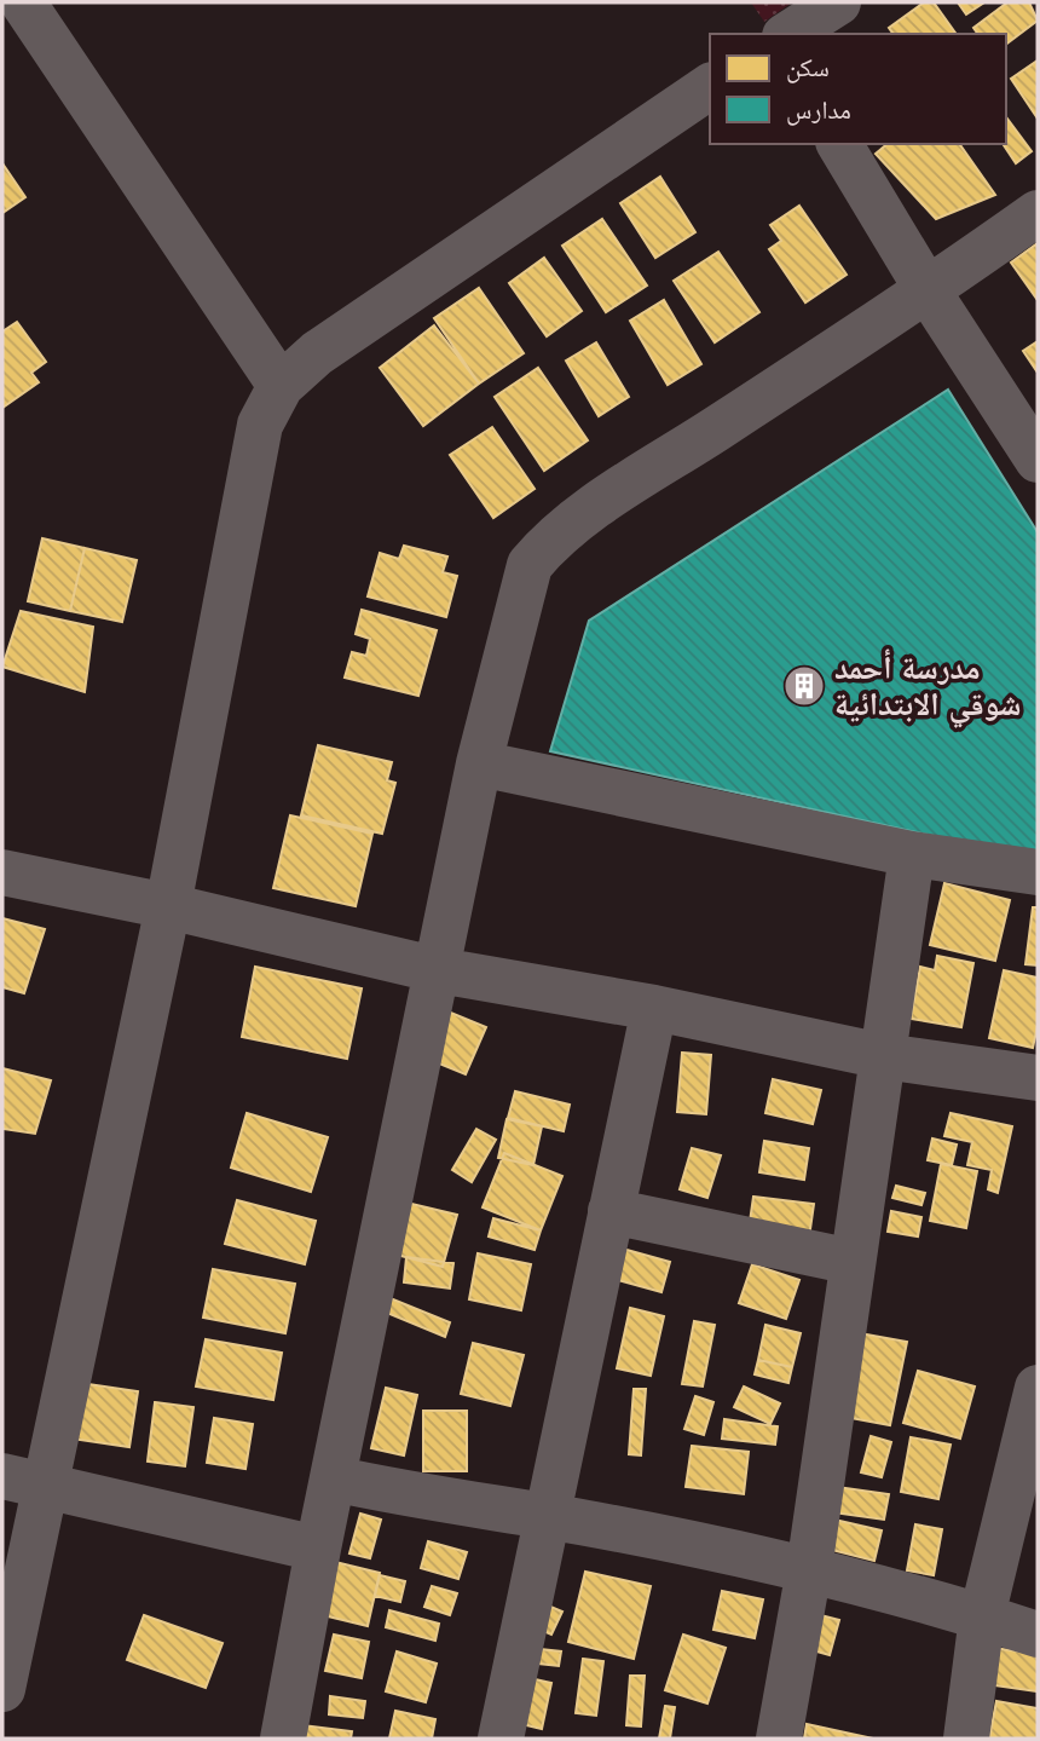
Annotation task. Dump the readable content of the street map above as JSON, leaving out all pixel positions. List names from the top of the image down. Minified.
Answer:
{"places":{"building":["مدرسة أحمد شوقي الابتدائية"]},"legend":["سكن","مدارس"]}
